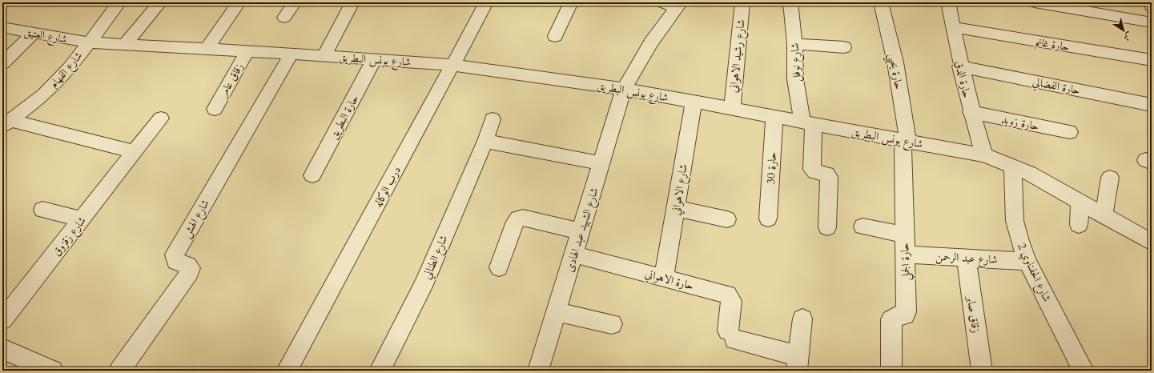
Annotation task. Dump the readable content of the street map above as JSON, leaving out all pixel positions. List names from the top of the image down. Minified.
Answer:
{"streets":{"street":["شارع العتيق","حارة غانم","شارع رشيد الاهواني","شارع يونس البطريق","شارع نوفل","شارع الفهام","حارة يحيي","حارة الدق","زقاق عامر","حارة الفضالي","حارة البطريق","حارة زويد","حارة 30","درب الوكاله","شارع الاهواني","شارع الهش","شارع الشهيد عبد الهادى","شارع زقزوق","شارع الطناني","شارع عبد الرحمن","حارة الجملي","شارع الحفناوي 2","حارة الاهواني","زقاق صابر"]},"crossings":[["شارع العتيق","شارع يونس البطريق"],["شارع العتيق","شارع الفهام"],["حارة غانم","حارة الدق"],["شارع رشيد الاهواني","شارع يونس البطريق"],["شارع يونس البطريق","شارع نوفل"],["شارع يونس البطريق","شارع الفهام"],["شارع يونس البطريق","حارة يحيي"],["شارع يونس البطريق","حارة الدق"],["شارع يونس البطريق","زقاق عامر"],["شارع يونس البطريق","حارة البطريق"],["شارع يونس البطريق","حارة 30"],["شارع يونس البطريق","درب الوكاله"],["شارع يونس البطريق","شارع الاهواني"],["شارع يونس البطريق","شارع الهش"],["شارع يونس البطريق","شارع الشهيد عبد الهادى"],["شارع يونس البطريق","حارة الجملي"],["شارع يونس البطريق","شارع الحفناوي 2"],["حارة يحيي","حارة الجملي"],["حارة الدق","حارة الفضالي"],["حارة الدق","حارة زويد"],["شارع الاهواني","حارة الاهواني"],["شارع الشهيد عبد الهادى","حارة الاهواني"],["شارع عبد الرحمن","حارة الجملي"],["شارع عبد الرحمن","شارع الحفناوي 2"],["شارع عبد الرحمن","زقاق صابر"]],"north":"bottom right"}
